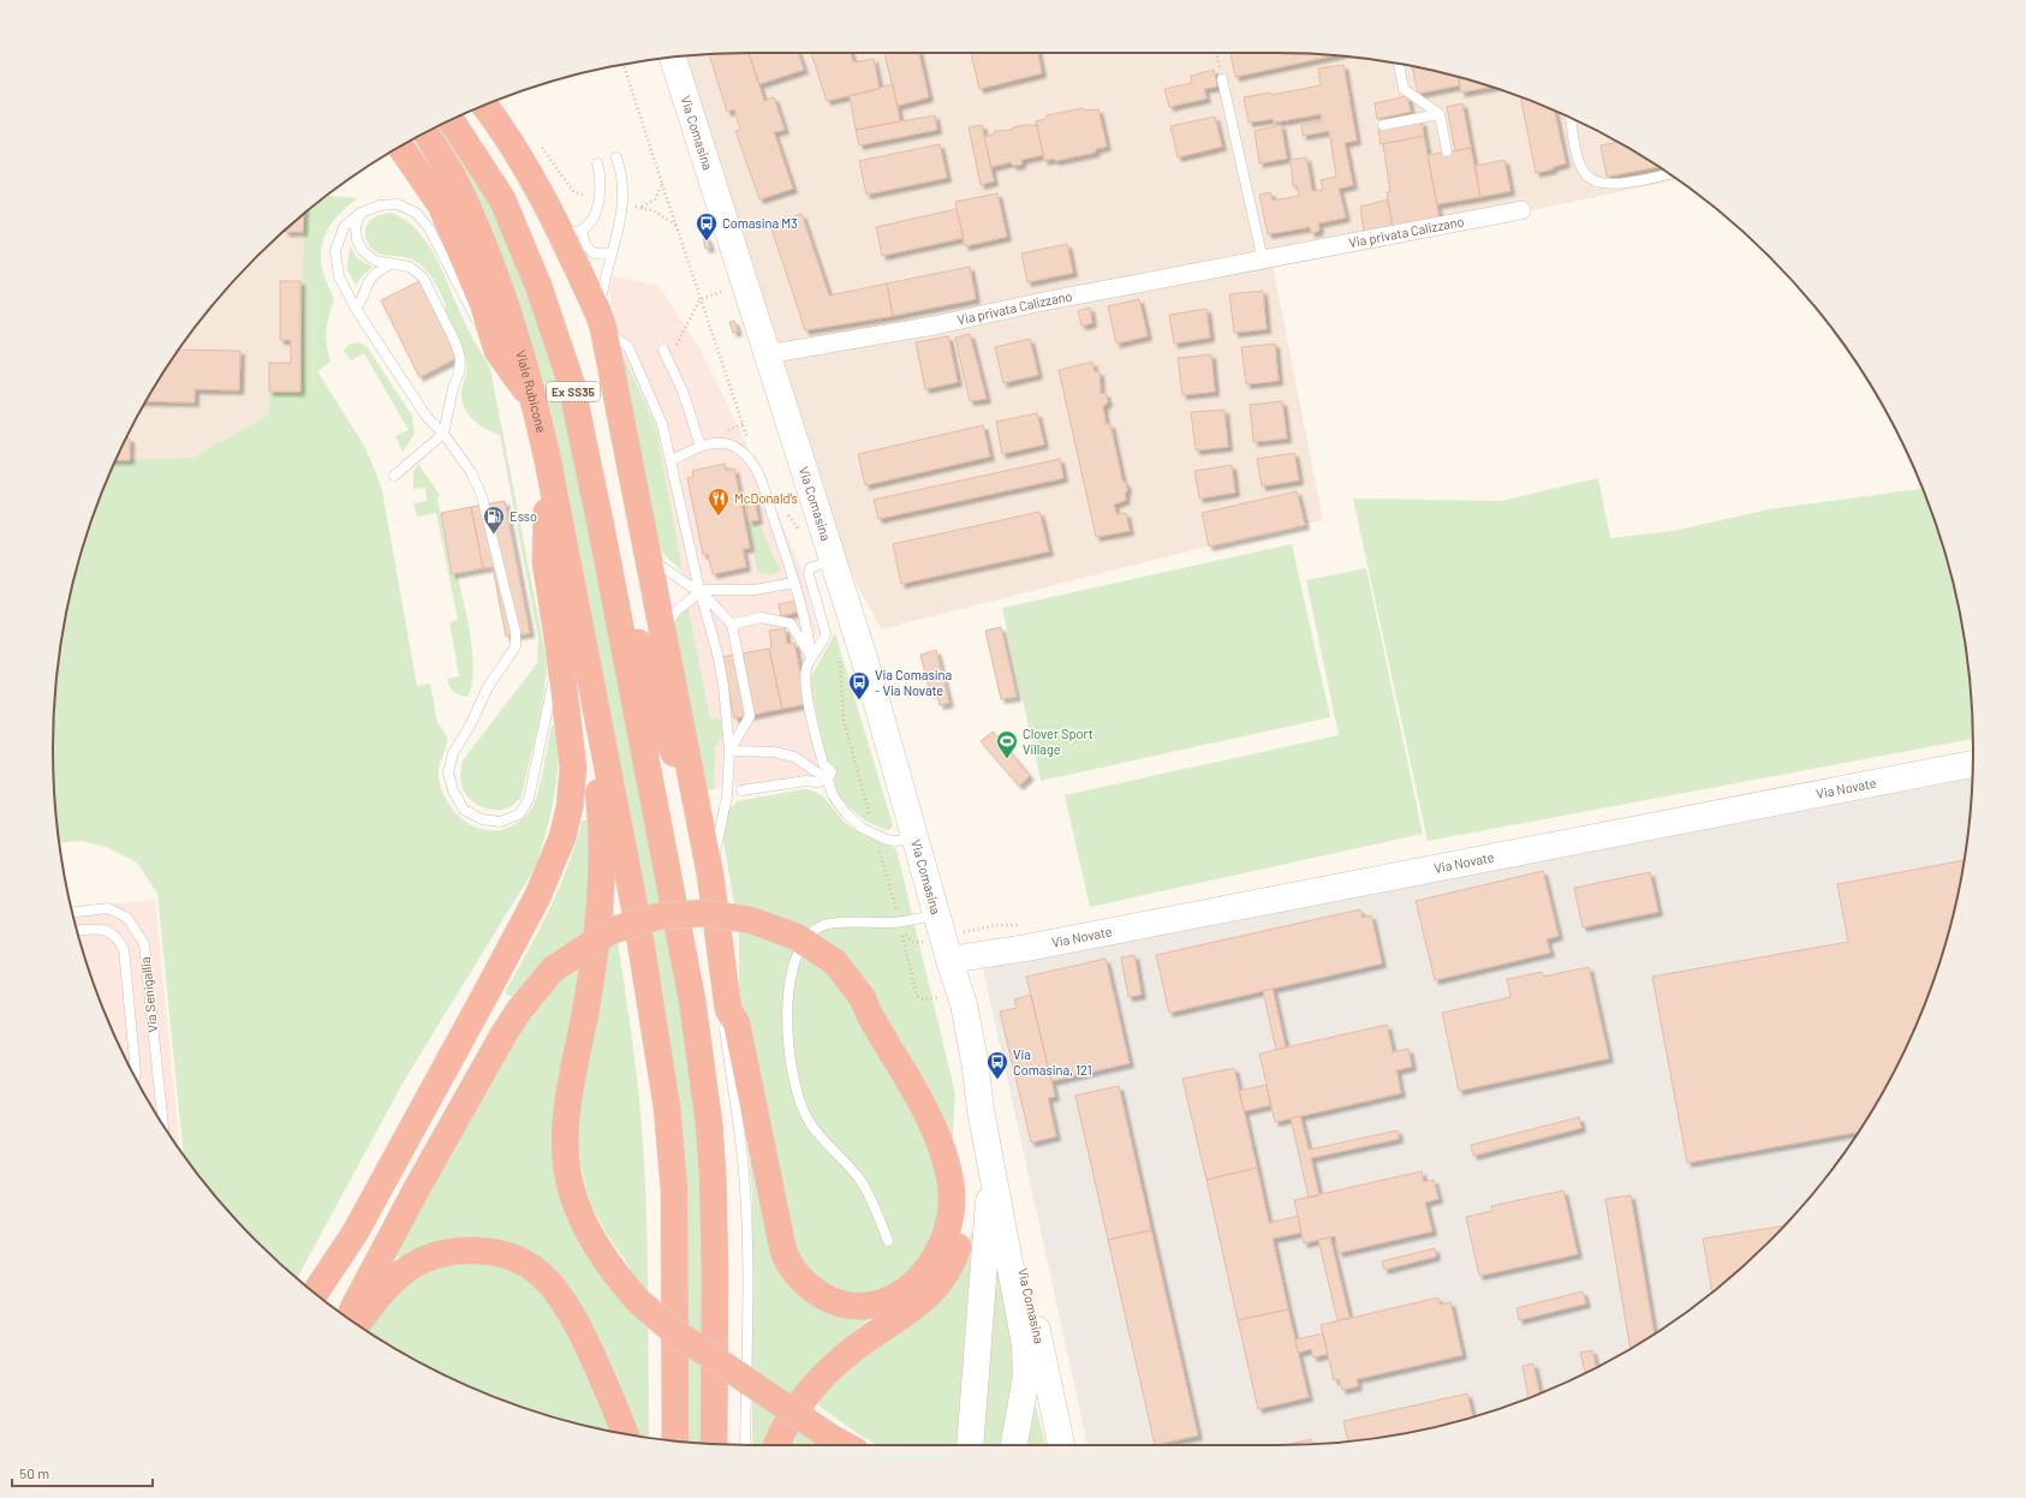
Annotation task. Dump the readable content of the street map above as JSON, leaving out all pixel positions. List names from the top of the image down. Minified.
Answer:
{"streets":{"highway":["Viale Rubicone","Ex SS35"],"main road":["Via Comasina","Via Novate"],"street":["Via privata Calizzano"],"lane":["Via Senigallia"]},"crossings":[["Via Comasina","Via privata Calizzano"],["Via Comasina","Via Novate"]],"places":{"bus stop":["Comasina M3","Via Comasina - Via Novate","Via Comasina, 121"],"restaurant":["McDonald's"],"fuel station":["Esso"],"sports":["Clover Sport Village"]},"scale_bar":"50 m"}
